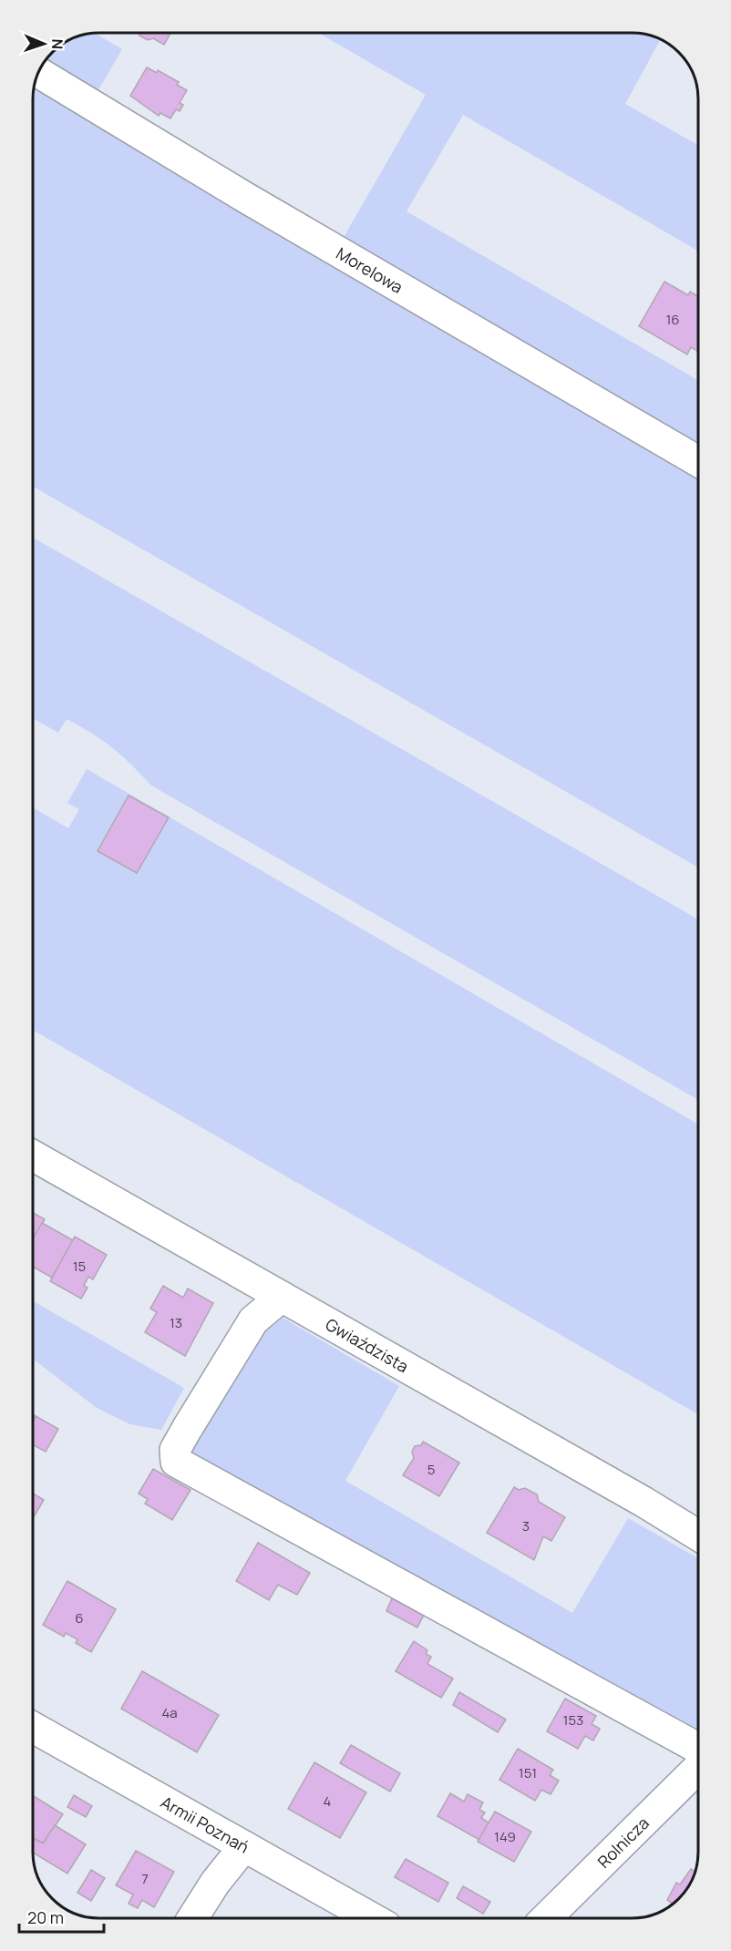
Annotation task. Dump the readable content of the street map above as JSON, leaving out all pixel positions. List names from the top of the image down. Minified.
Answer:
{"streets":{"street":["Morelowa","Gwiaździsta","Armii Poznań","Rolnicza"]},"house_numbers":["16","15","13","5","3","6","4a","153","151","4","149","7"],"scale_bar":"20 m","north":"right"}
